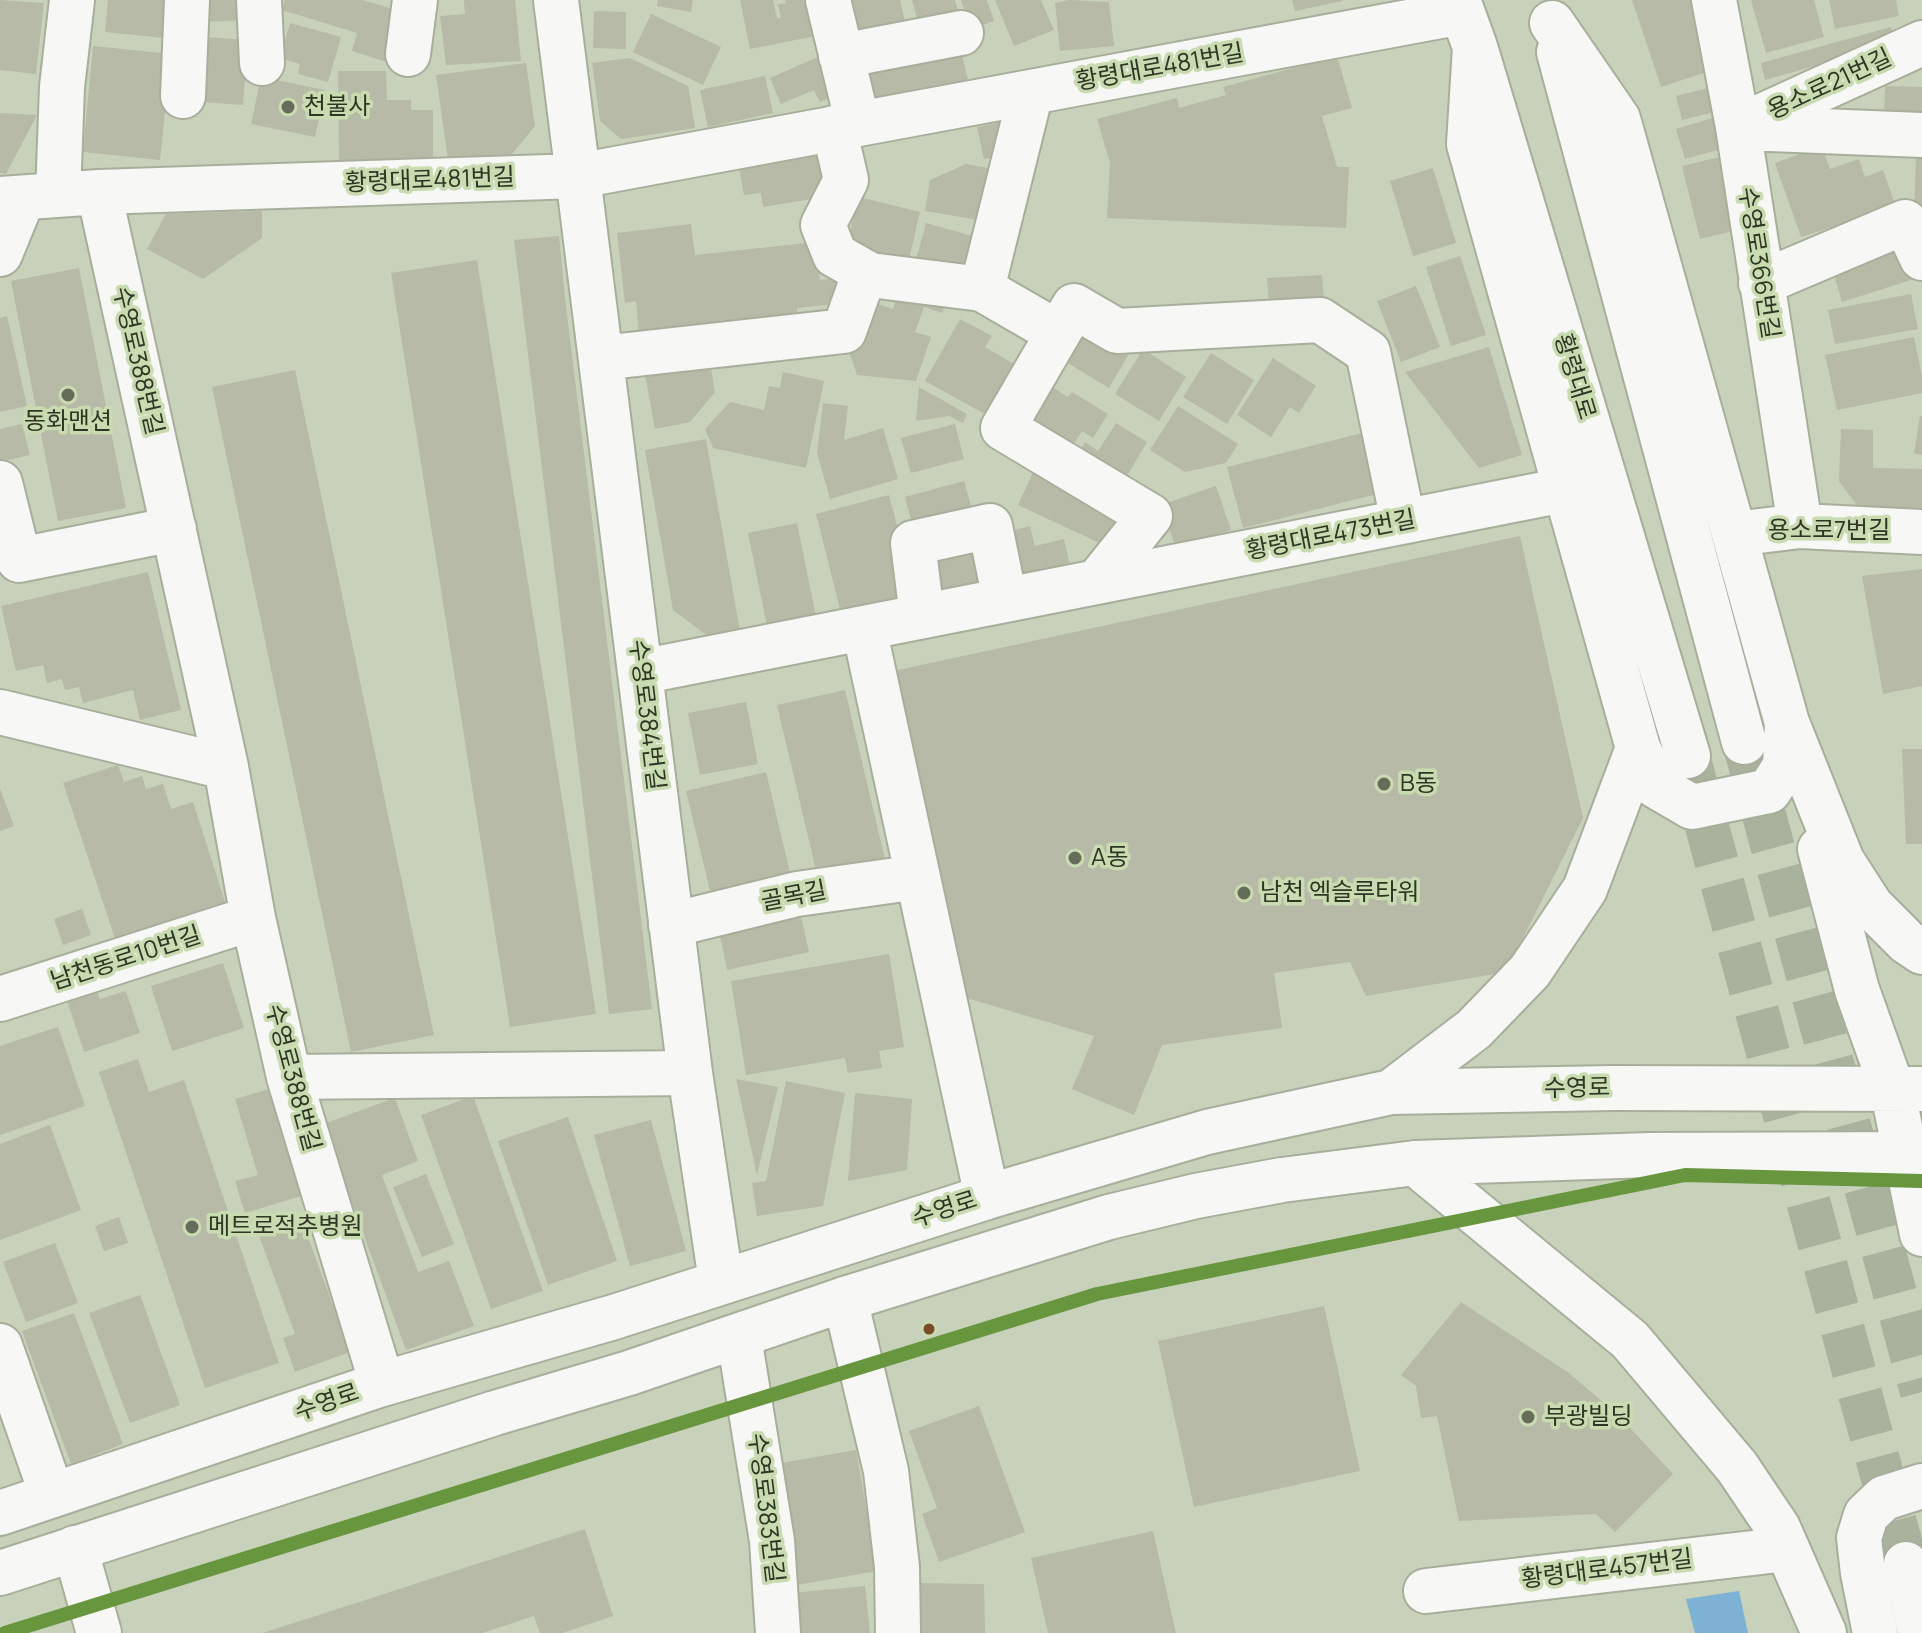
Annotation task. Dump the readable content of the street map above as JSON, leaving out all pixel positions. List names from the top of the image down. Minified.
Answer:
{"streets":{"main road":["황령대로481번길","용소로21번길","수영로366번길","수영로388번길","황령대로","용소로7번길","황령대로473번길","수영로384번길","골목길","남천동로10번길","수영로","수영로383번길","황령대로457번길"]},"crossings":[["황령대로481번길","수영로388번길"],["황령대로481번길","황령대로"],["황령대로481번길","수영로384번길"],["용소로21번길","수영로366번길"],["수영로366번길","용소로7번길"],["수영로388번길","남천동로10번길"],["수영로388번길","수영로"],["황령대로473번길","수영로384번길"],["수영로384번길","골목길"],["수영로384번길","수영로"]],"places":["천불사","동화맨션","B동","A동","남천 엑슬루타워","메트로적추병원","부광빌딩"]}
